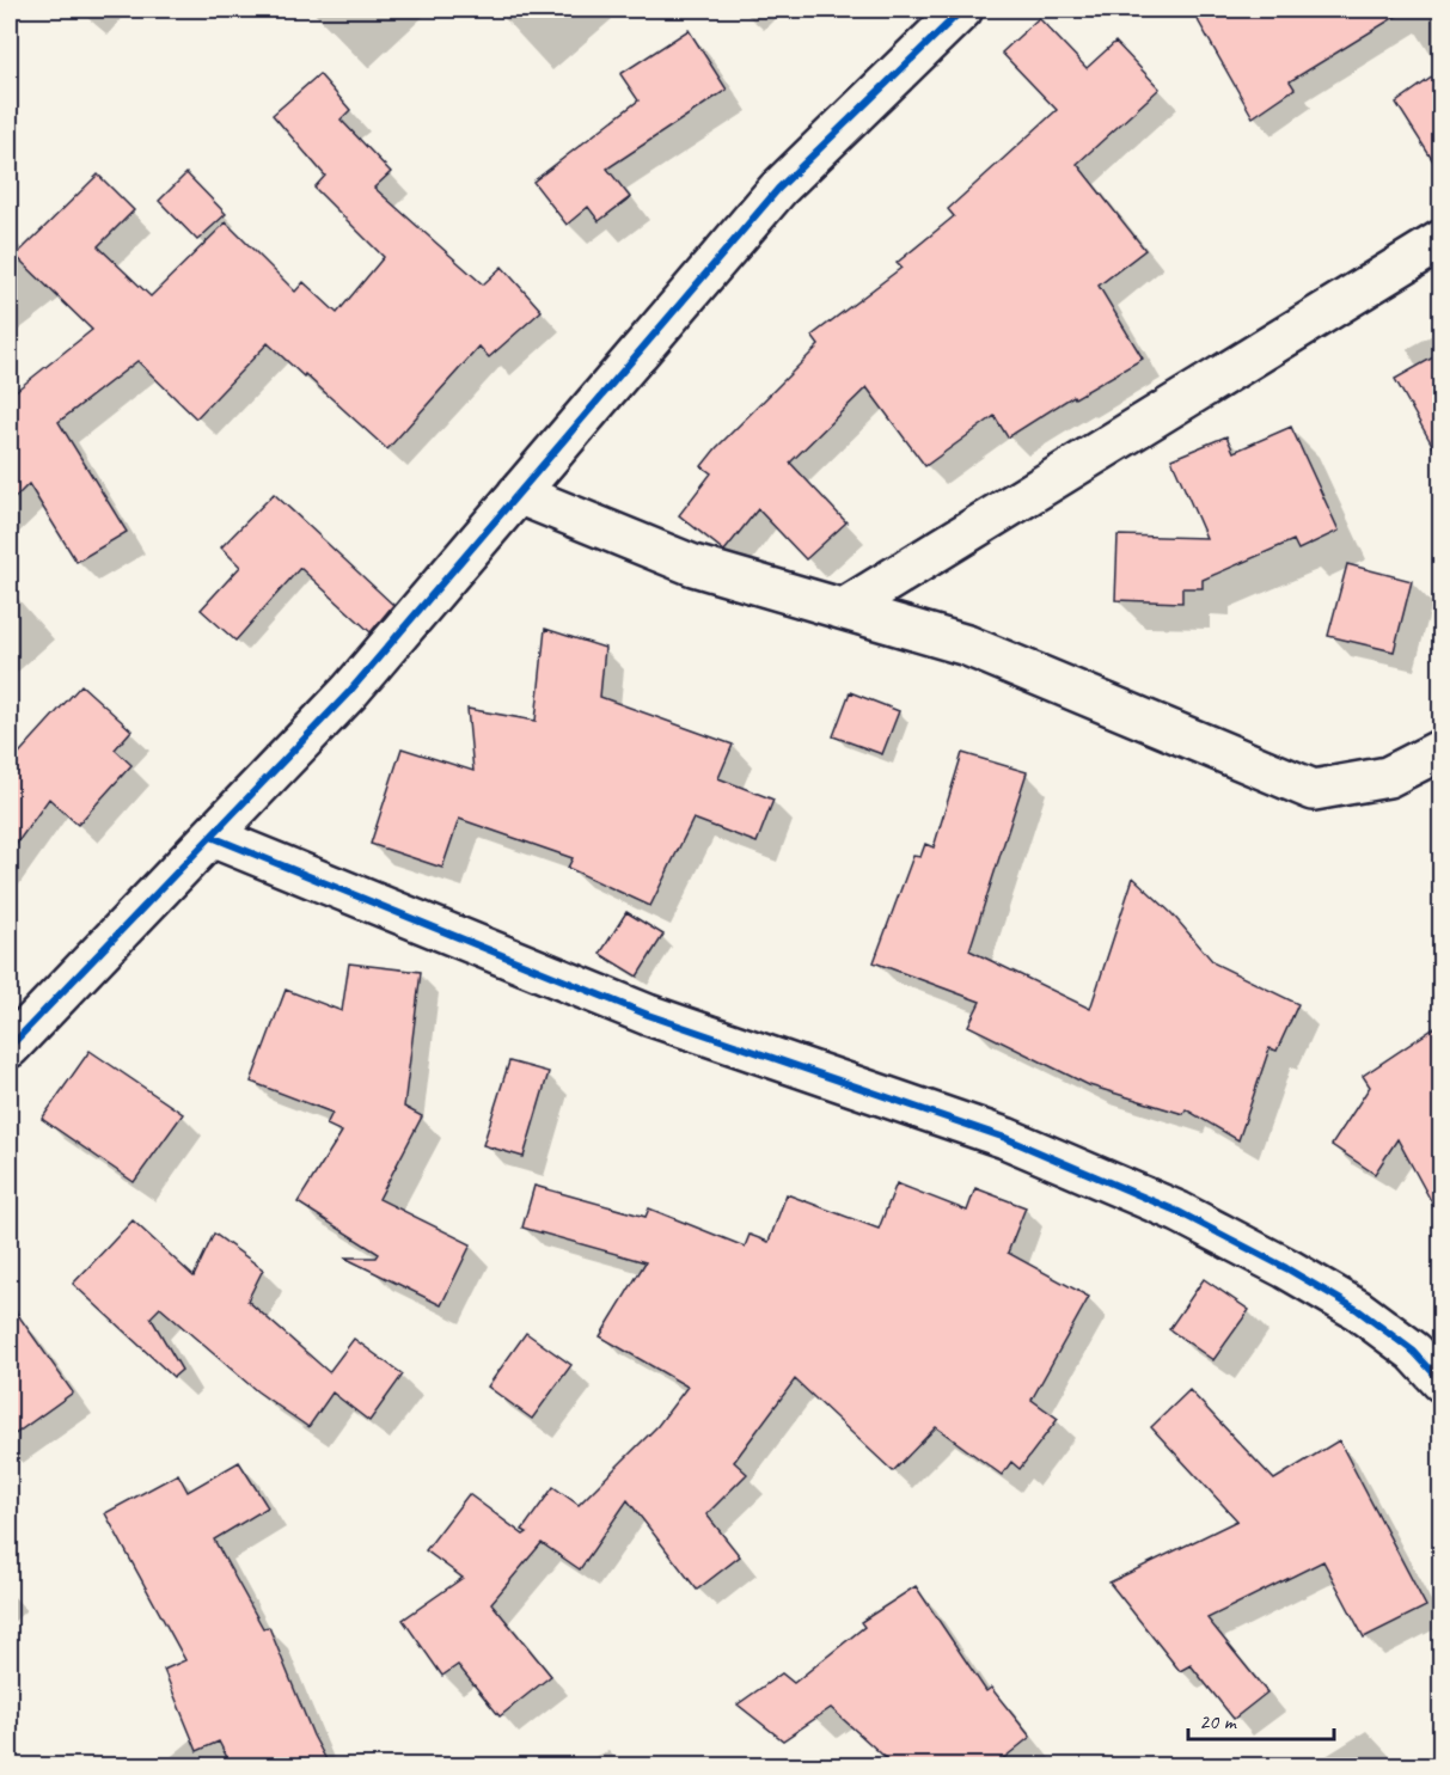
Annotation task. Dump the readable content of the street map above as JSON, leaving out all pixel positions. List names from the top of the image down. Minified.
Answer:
{"scale_bar":"20 m"}
